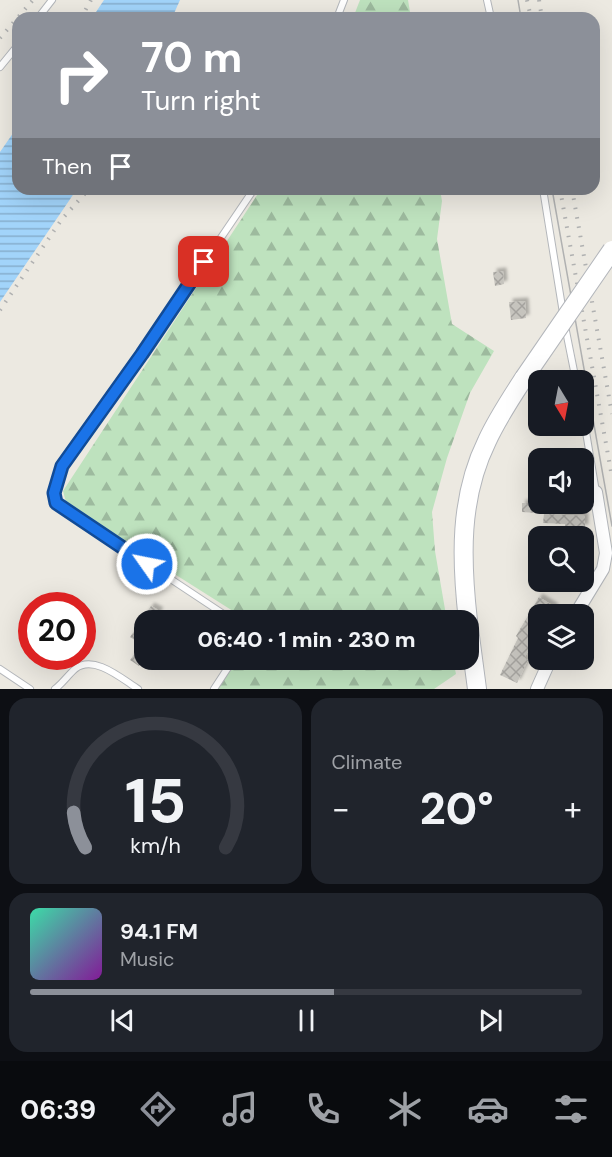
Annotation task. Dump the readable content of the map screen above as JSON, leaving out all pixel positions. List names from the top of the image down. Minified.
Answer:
{"north":"bottom","page":{"turn":["70 m","Turn right"],"then":"Then","limit":"20","trip":"06:40 · 1 min · 230 m","tile":"Climate","heat":["−","20°","+"],"song":["94.1 FM","Music"],"tabs":"06:39","gauge":["15","km/h"]}}
